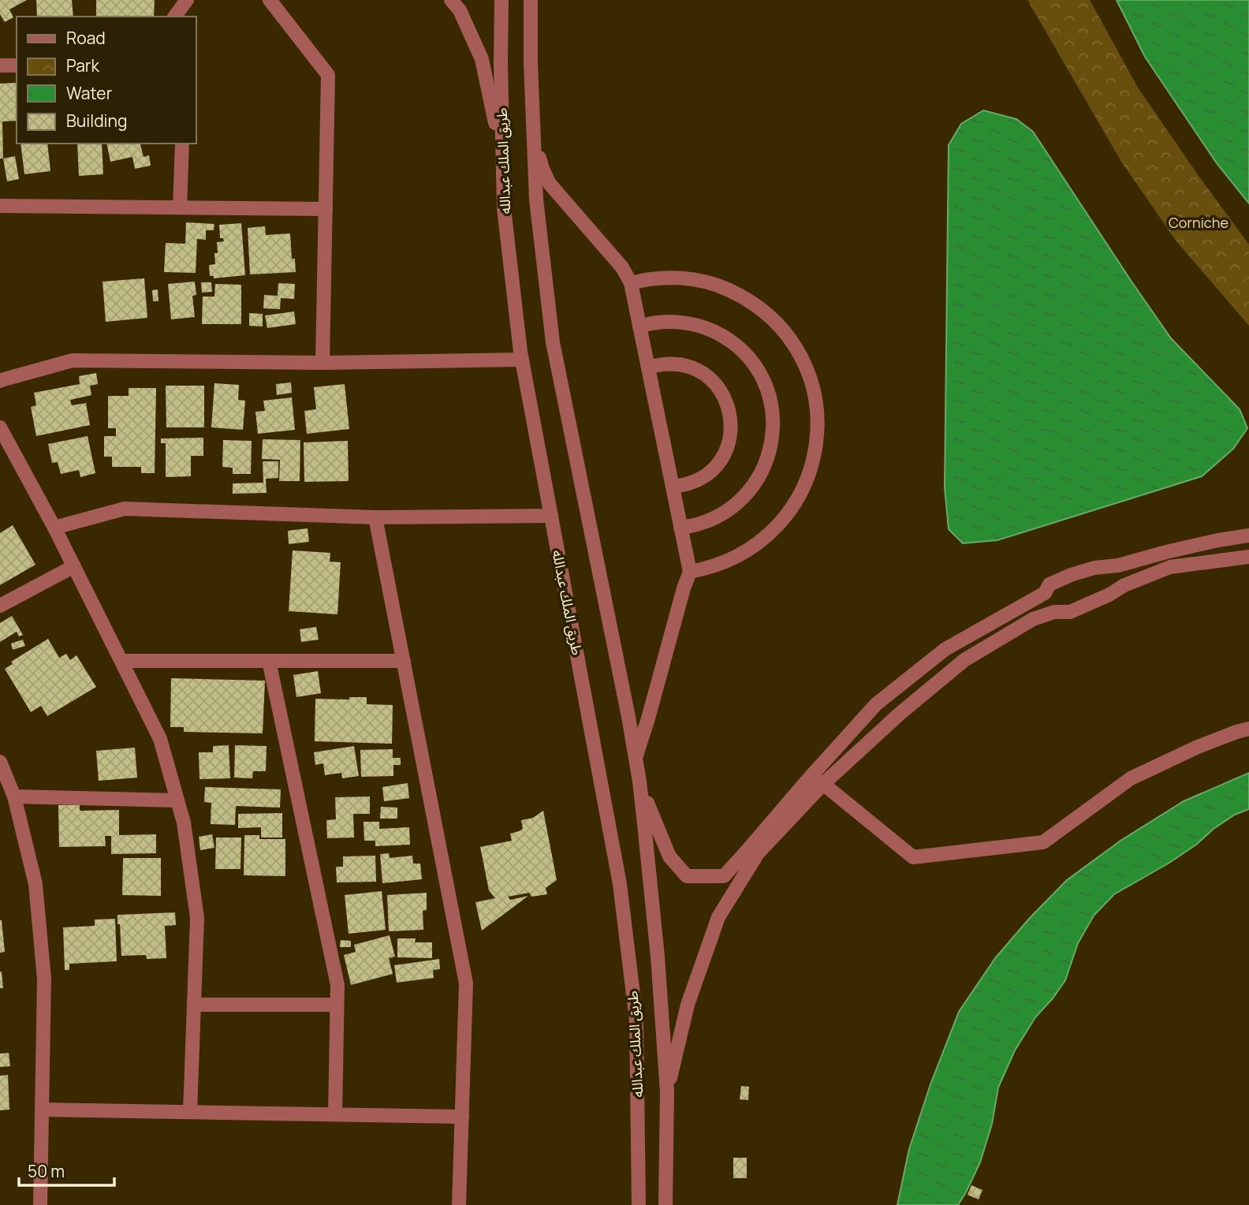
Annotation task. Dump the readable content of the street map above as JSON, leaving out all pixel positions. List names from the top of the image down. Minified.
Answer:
{"streets":{"street":["طريق الملك عبدالله"]},"parks":["Corniche"],"legend":["Road","Park","Water","Building"],"scale_bar":"50 m"}
